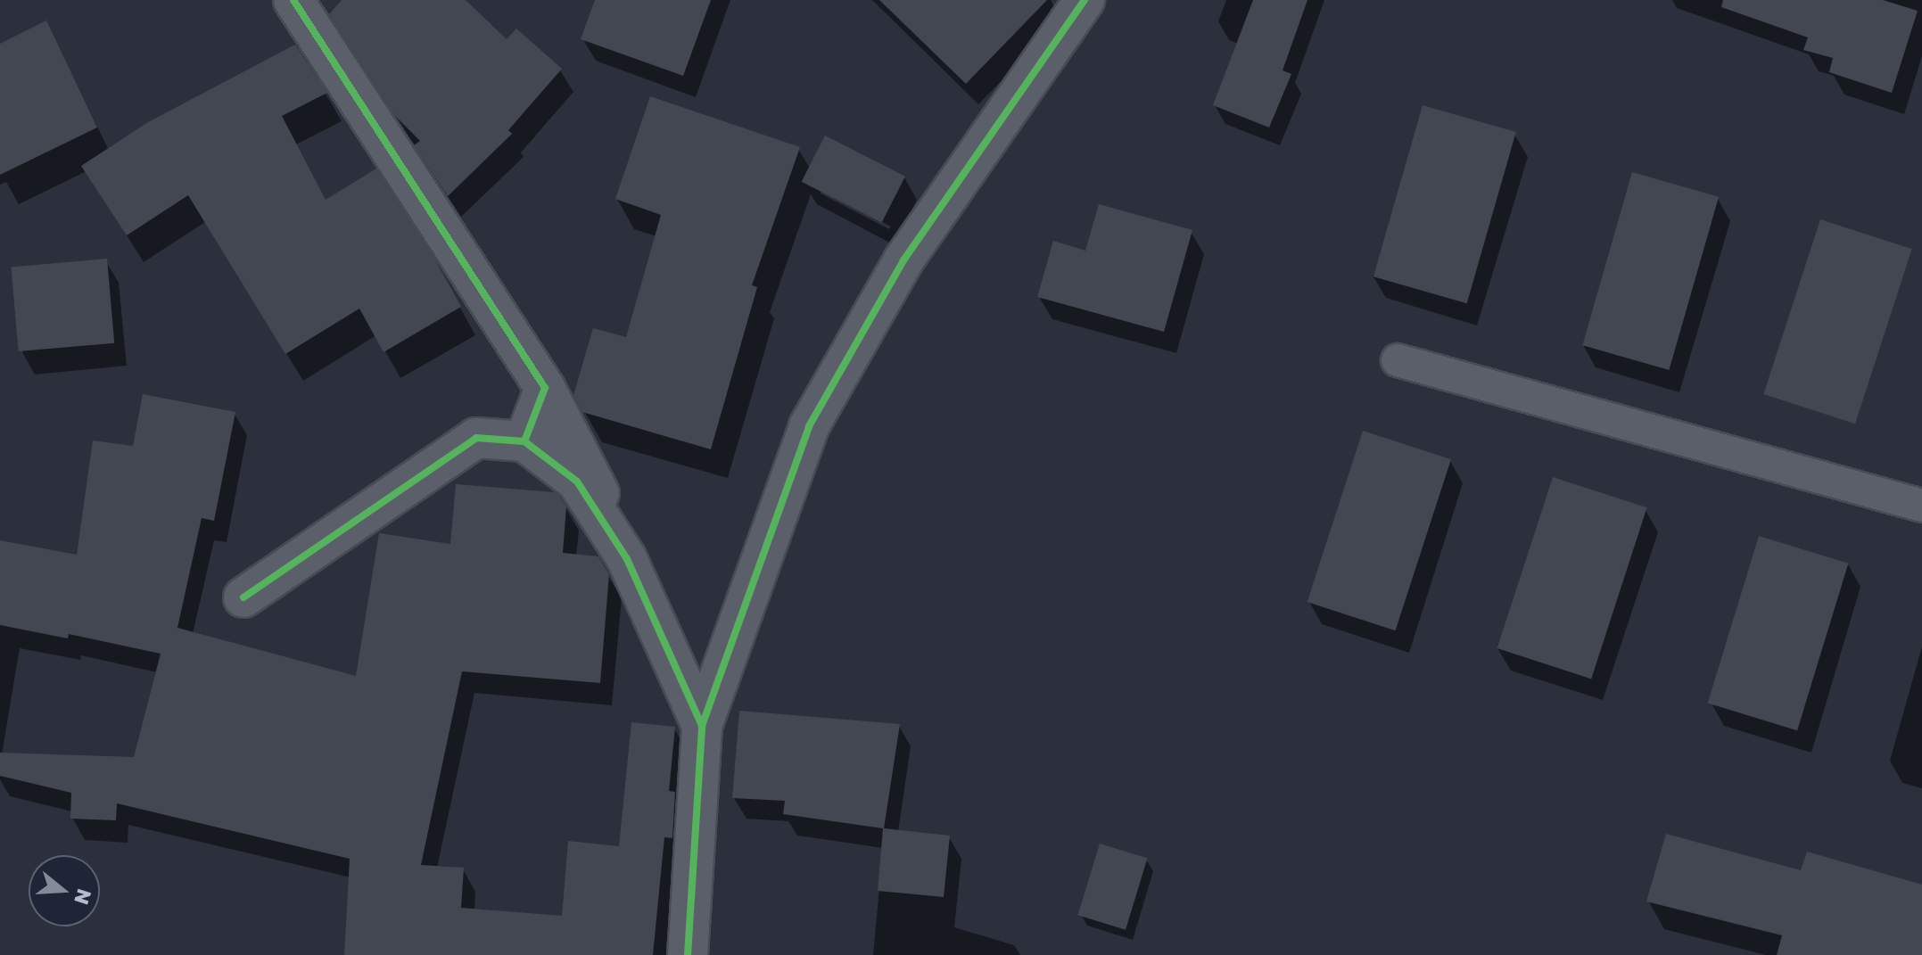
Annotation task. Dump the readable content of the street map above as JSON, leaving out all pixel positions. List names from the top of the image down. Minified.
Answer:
{"north":"right"}
